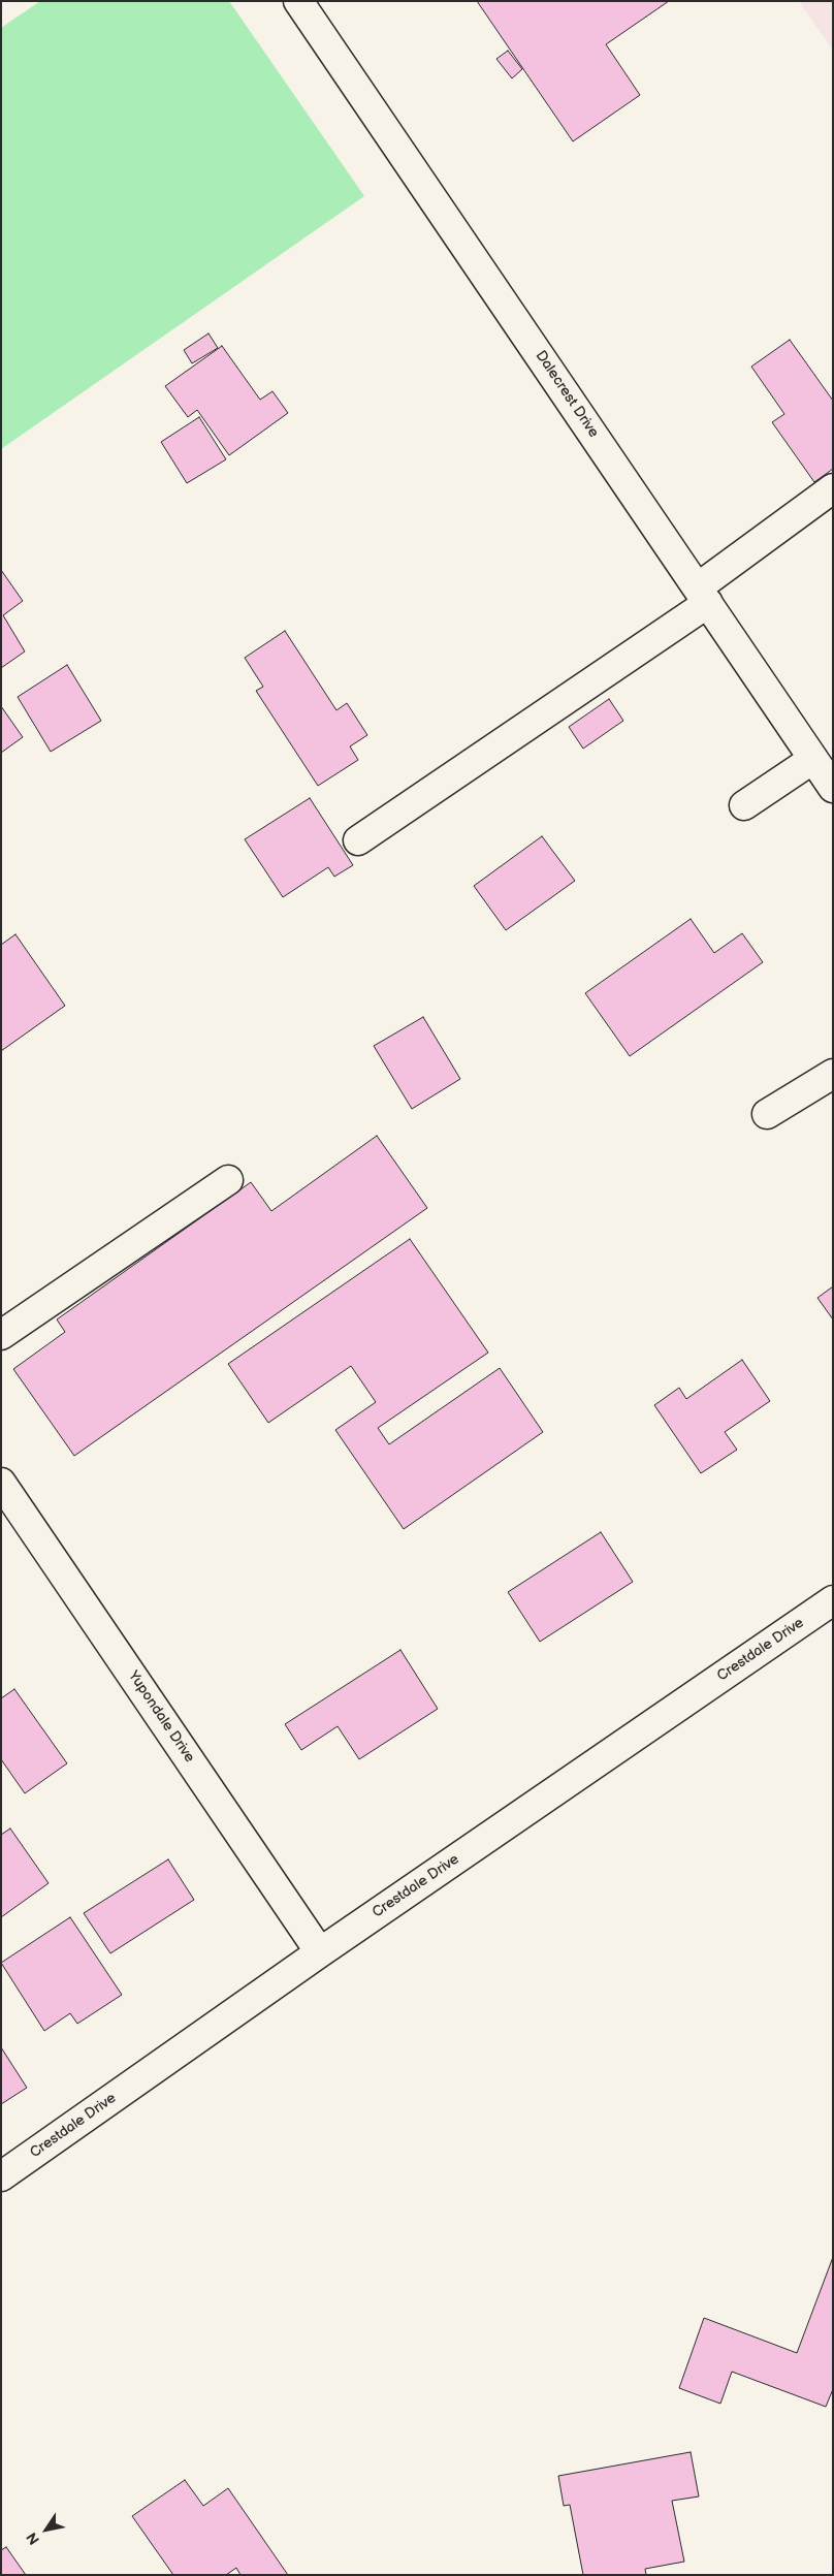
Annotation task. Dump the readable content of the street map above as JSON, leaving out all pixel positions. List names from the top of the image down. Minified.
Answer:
{"streets":{"street":["Dalecrest Drive","Crestdale Drive","Yupondale Drive"]},"crossings":[["Crestdale Drive","Yupondale Drive"]],"north":"bottom left"}
